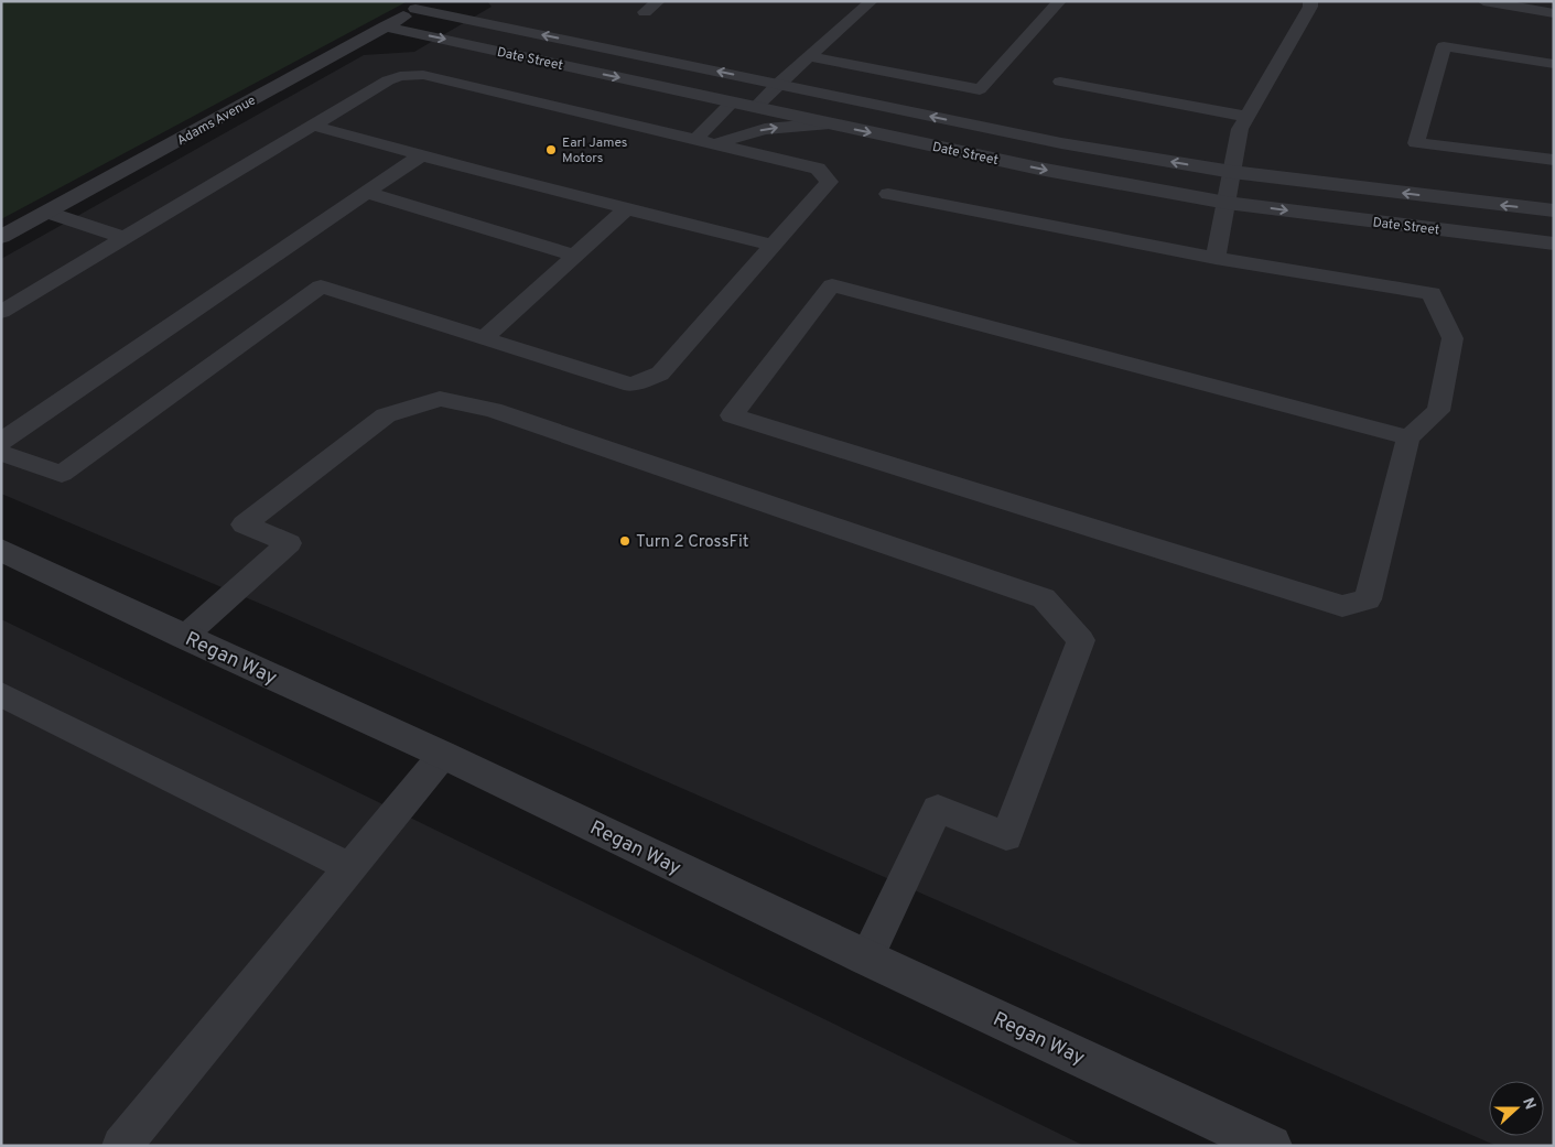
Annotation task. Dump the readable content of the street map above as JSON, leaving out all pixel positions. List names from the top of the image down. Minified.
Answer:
{"streets":{"street":["Date Street","Adams Avenue","Regan Way"]},"crossings":[["Date Street","Adams Avenue"]],"places":["Earl James Motors","Turn 2 CrossFit"],"north":"right"}
